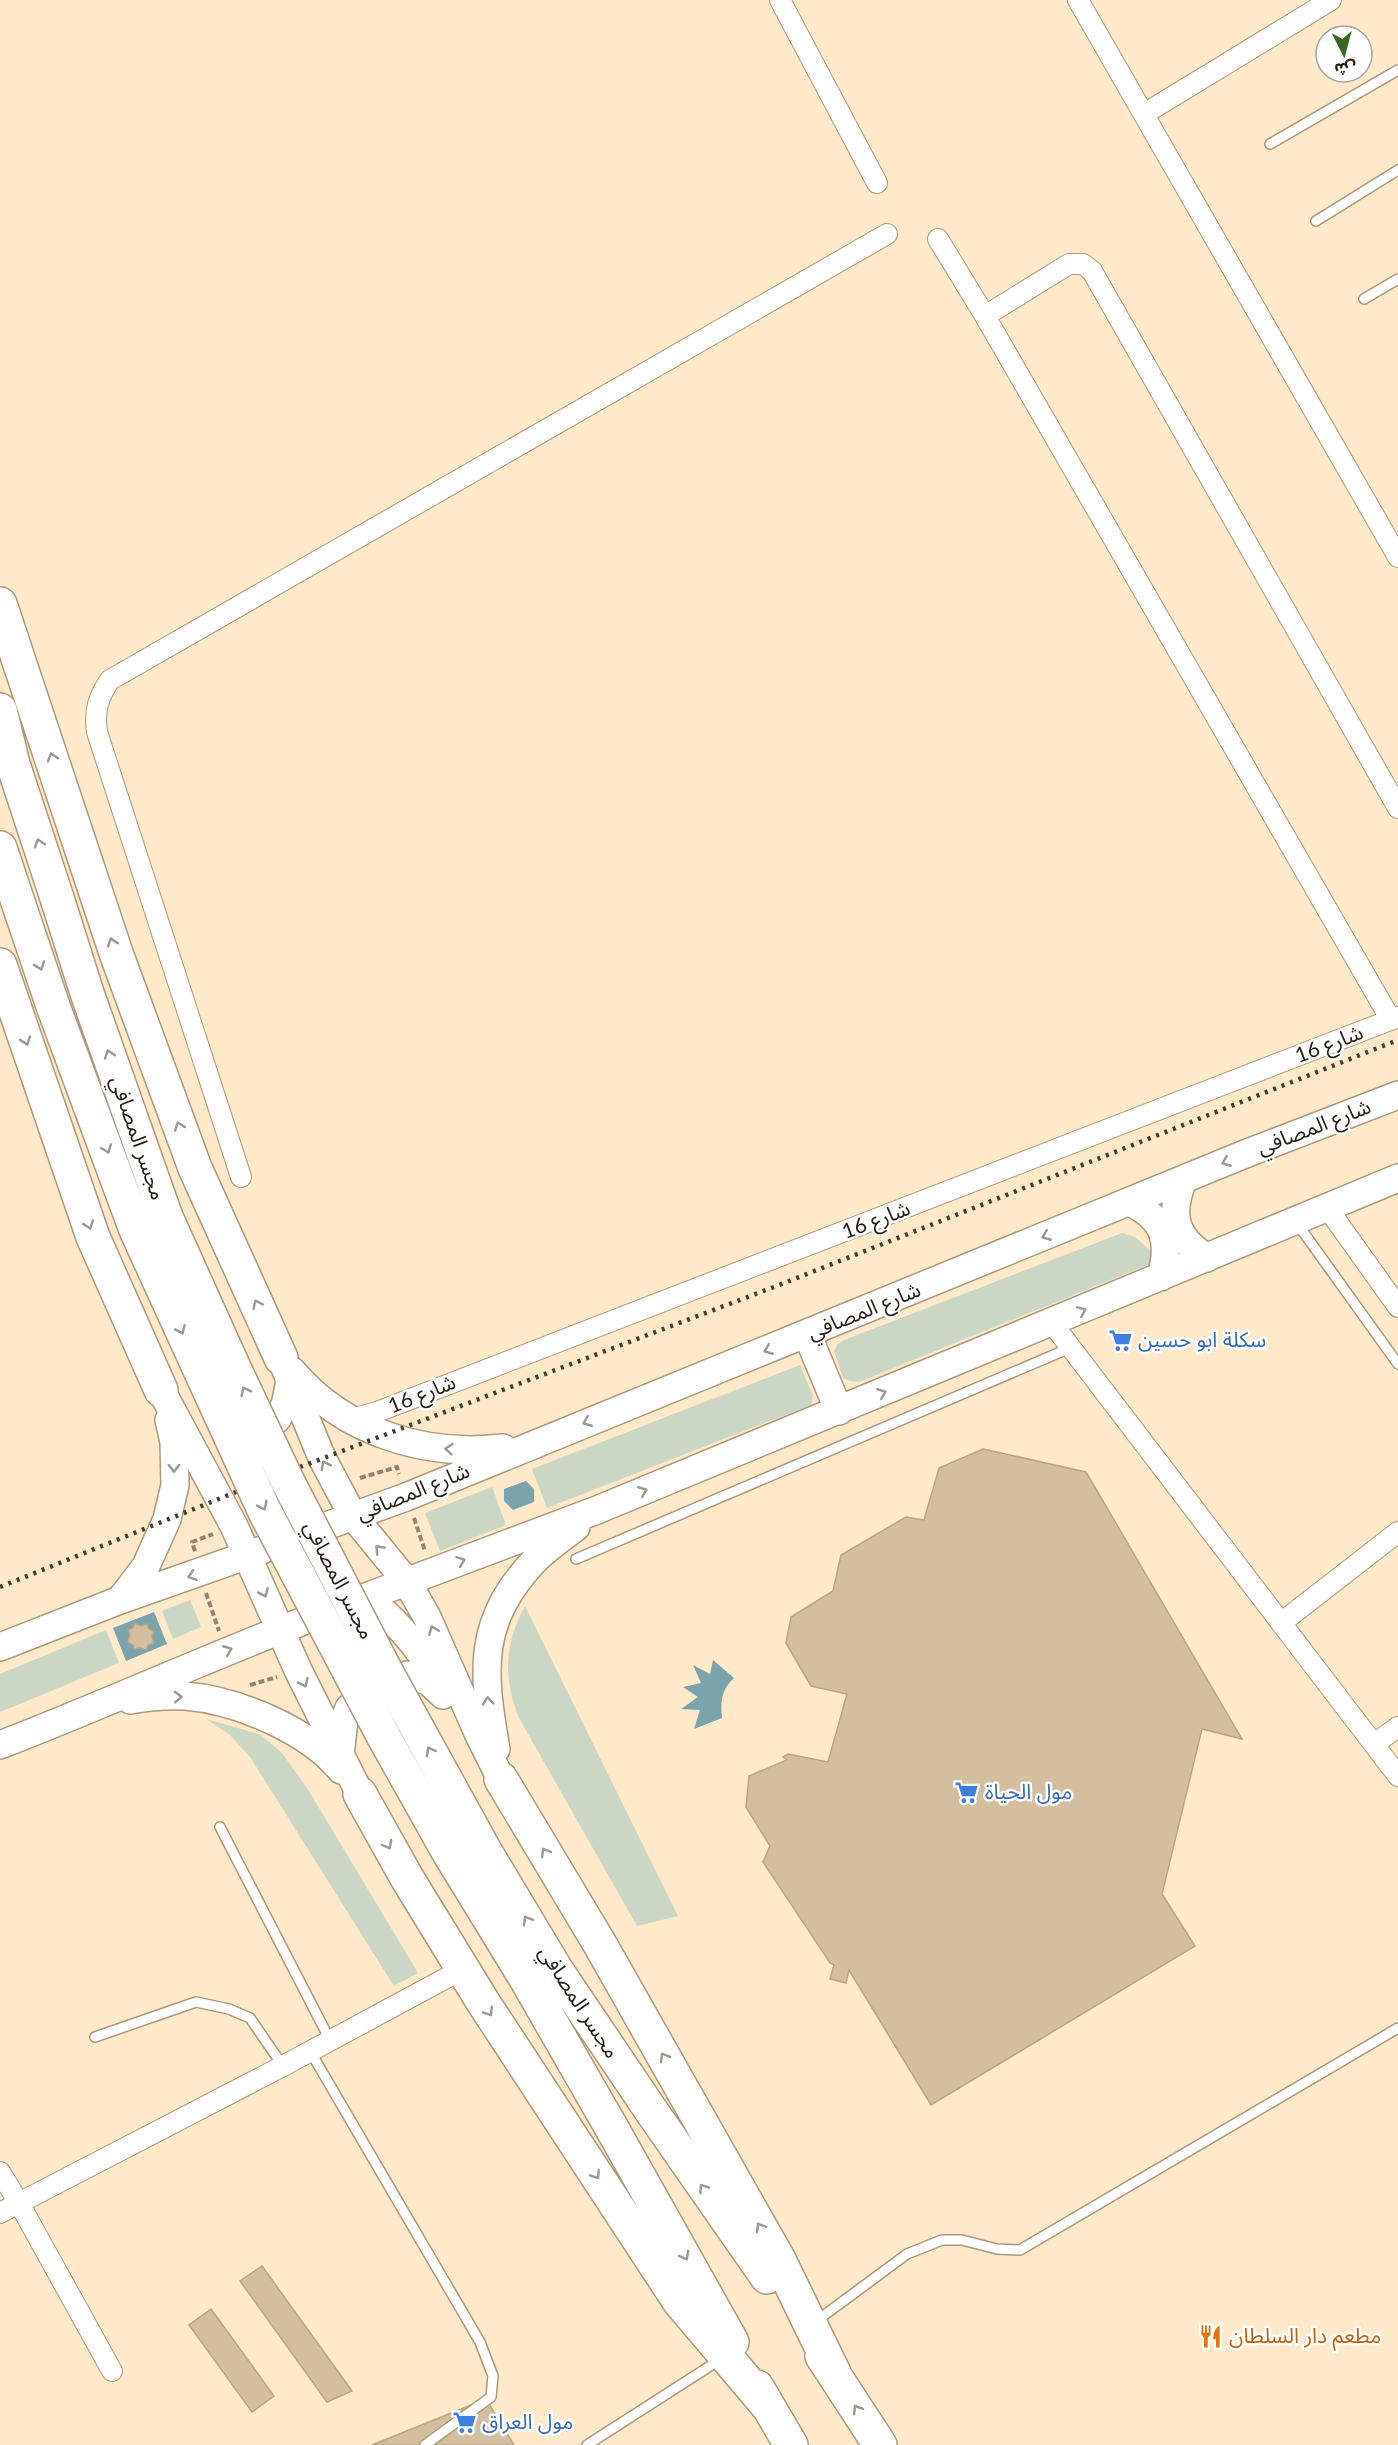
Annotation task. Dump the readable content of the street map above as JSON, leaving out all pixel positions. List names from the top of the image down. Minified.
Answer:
{"streets":{"highway":["مجسر المصافي"],"main road":["شارع المصافي"],"street":["شارع 16"]},"places":{"supermarket":["سكلة ابو حسين","مول الحياة","مول العراق"],"restaurant":["مطعم دار السلطان"]},"north":"bottom"}
